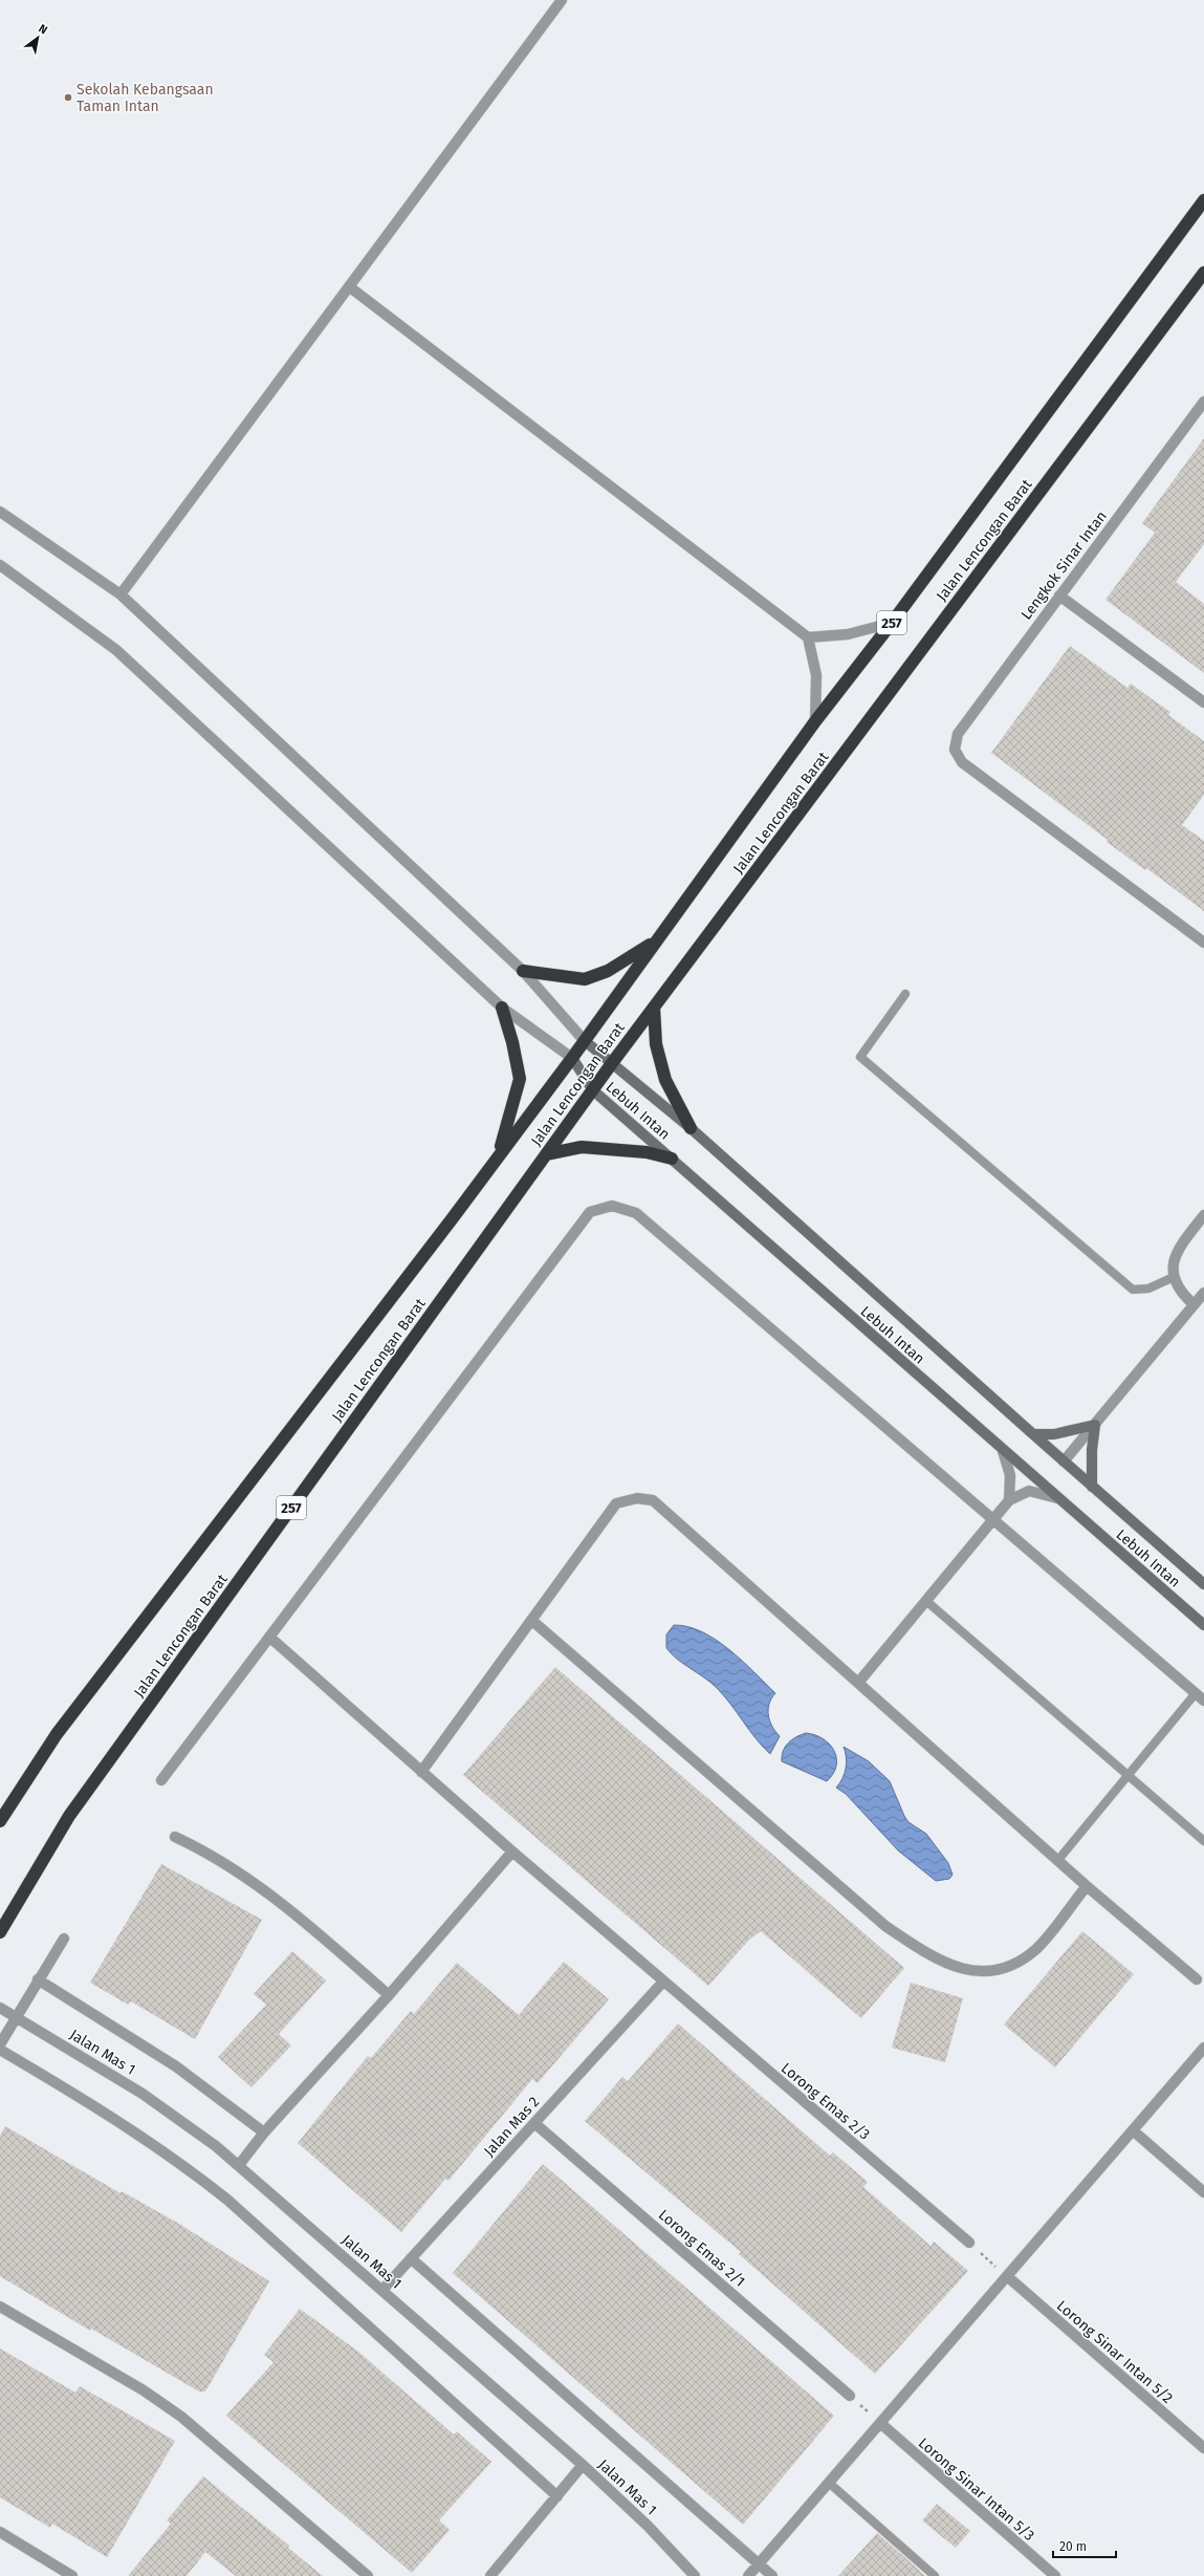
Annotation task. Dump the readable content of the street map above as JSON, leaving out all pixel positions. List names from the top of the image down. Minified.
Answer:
{"streets":{"highway":["Jalan Lencongan Barat","257"],"main road":["Lebuh Intan"],"street":["Lengkok Sinar Intan","Jalan Mas 1","Lorong Emas 2/3","Jalan Mas 2","Lorong Emas 2/1","Lorong Sinar Intan 5/2","Lorong Sinar Intan 5/3"]},"crossings":[["Jalan Lencongan Barat","Lebuh Intan"],["Jalan Mas 1","Jalan Mas 2"],["Lorong Emas 2/3","Jalan Mas 2"],["Jalan Mas 2","Lorong Emas 2/1"]],"places":["Sekolah Kebangsaan Taman Intan"],"scale_bar":"20 m","north":"top right"}
